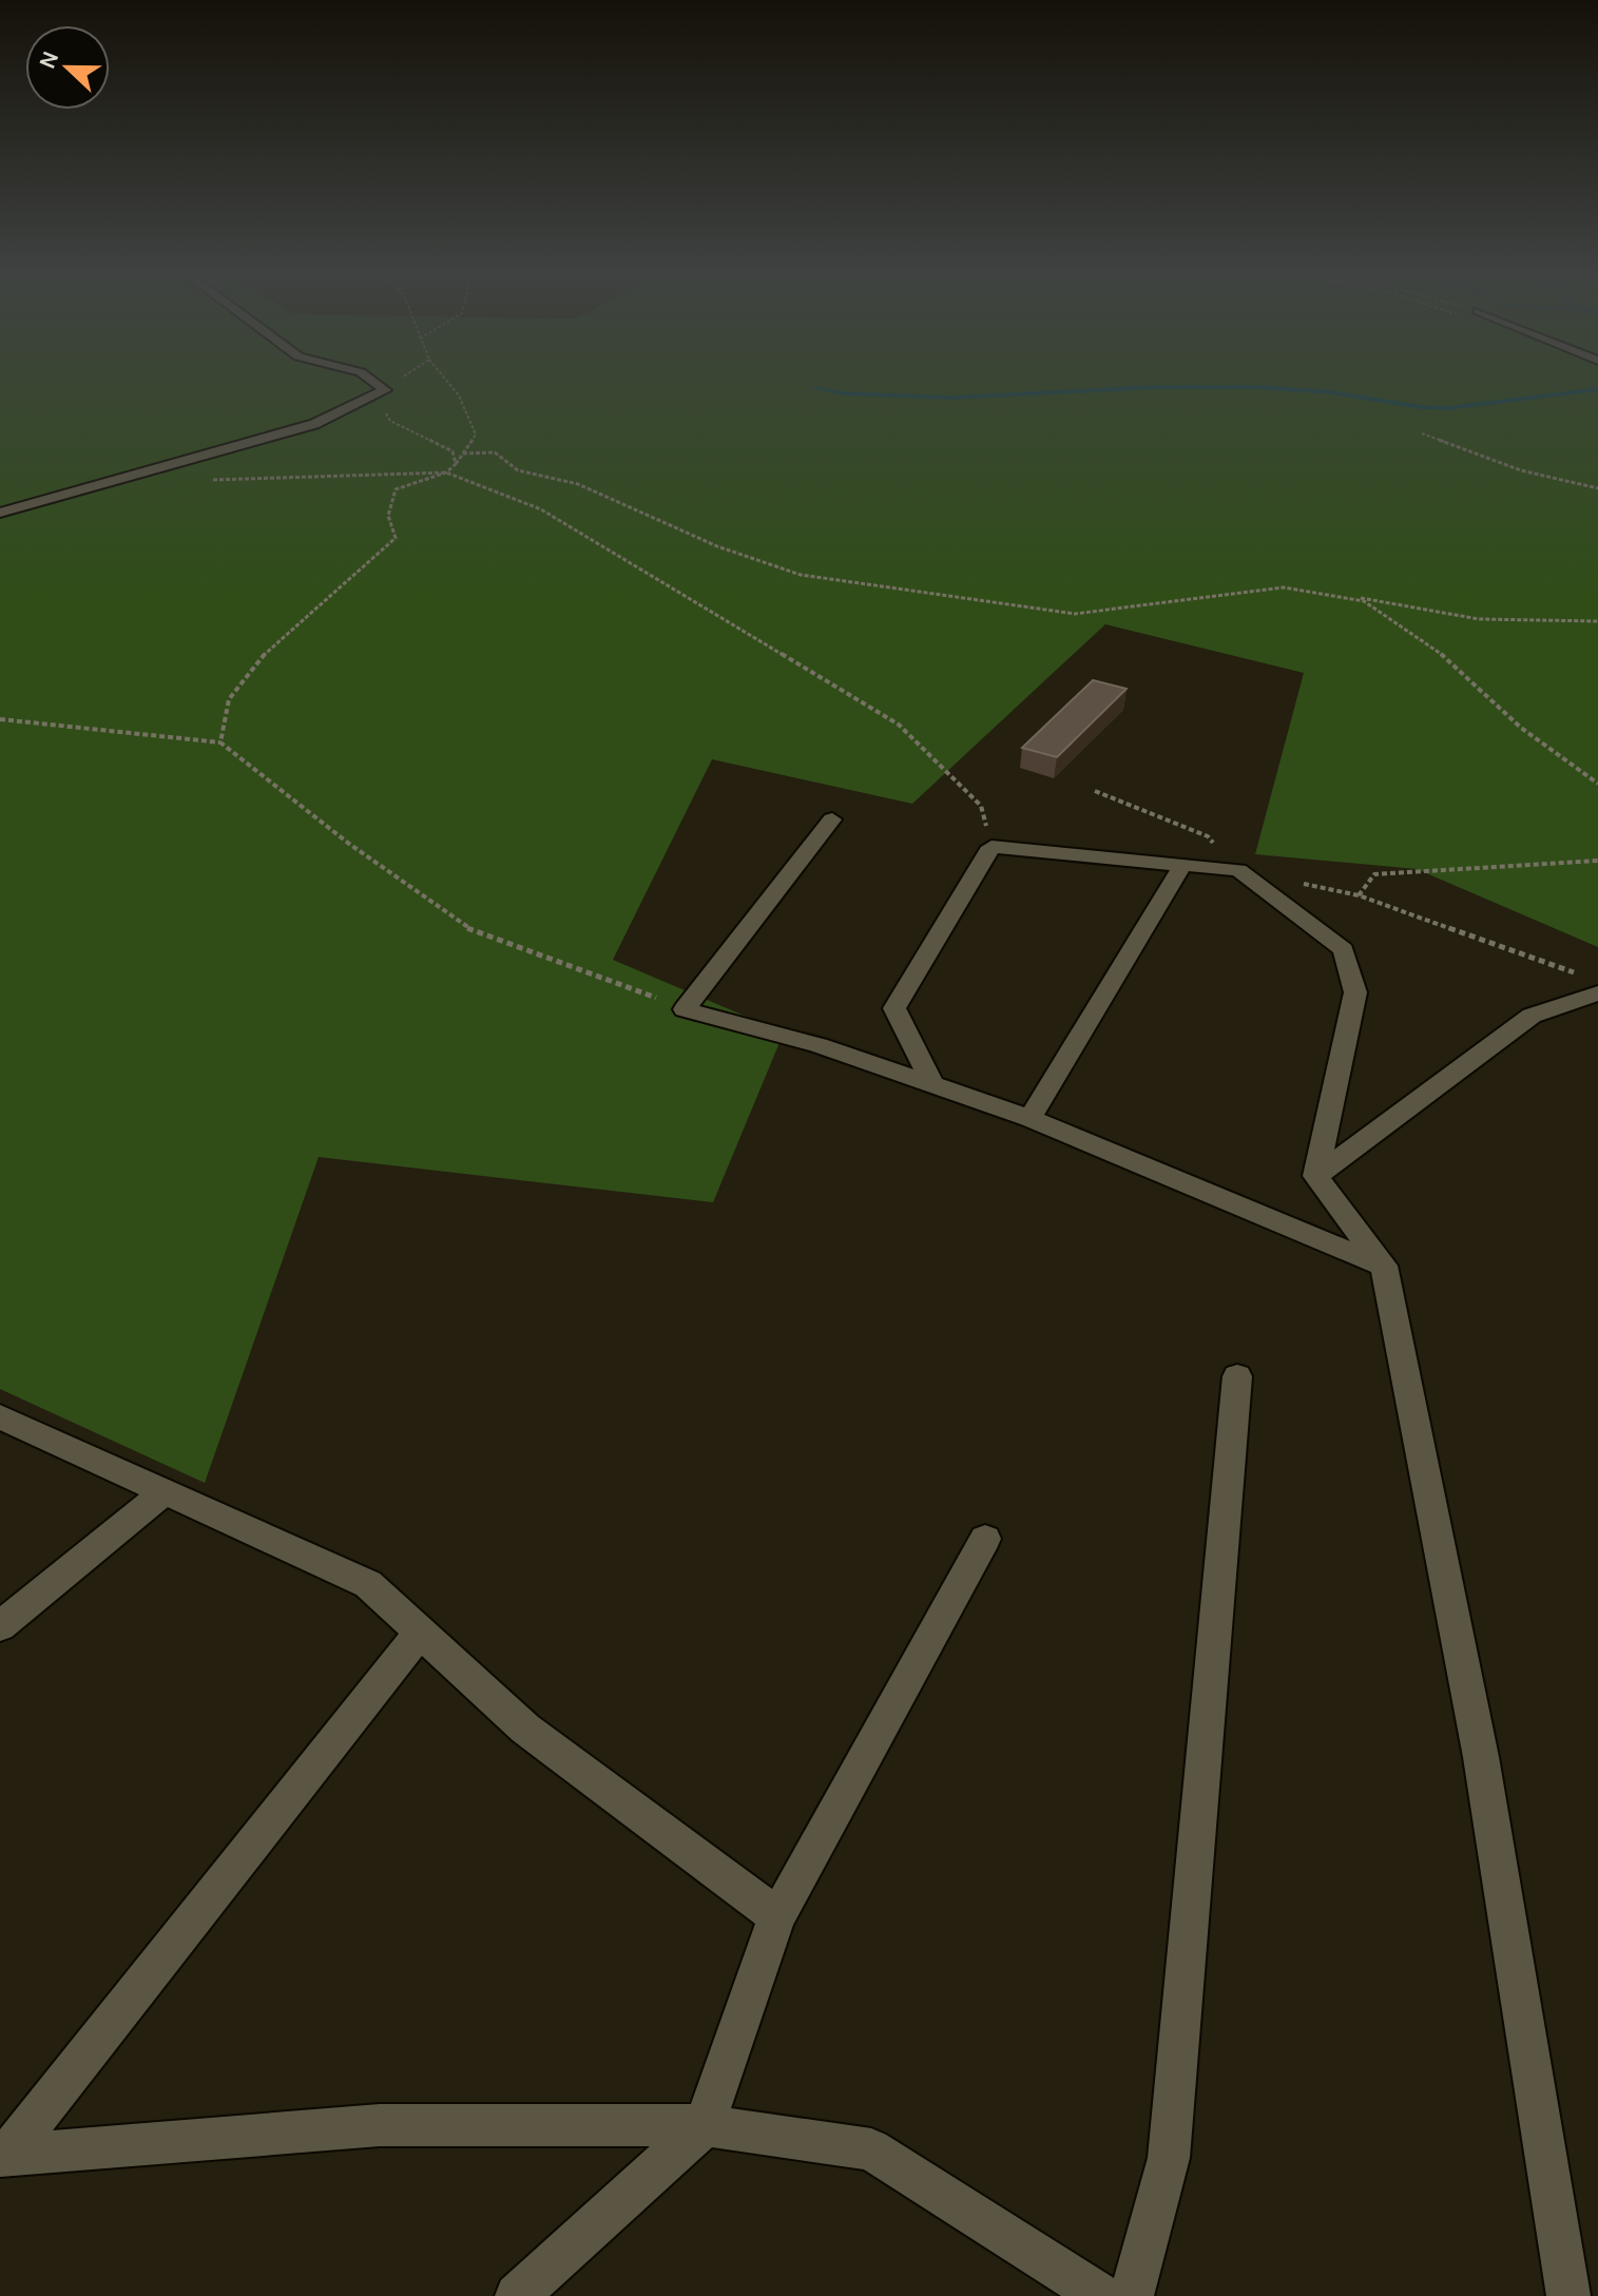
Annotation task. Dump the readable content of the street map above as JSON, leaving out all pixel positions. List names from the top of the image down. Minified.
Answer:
{"north":"left"}
